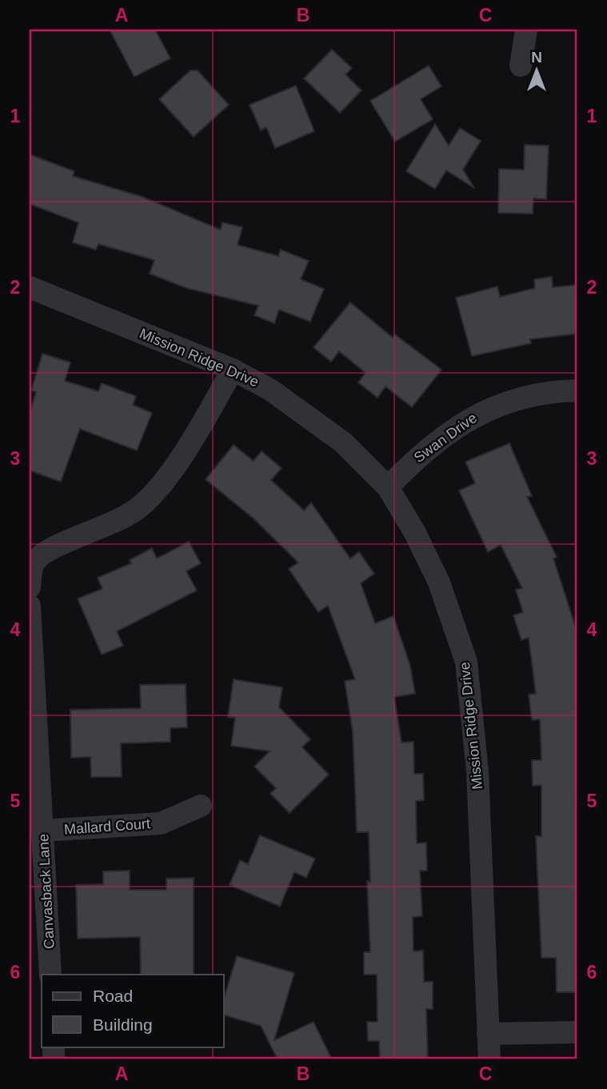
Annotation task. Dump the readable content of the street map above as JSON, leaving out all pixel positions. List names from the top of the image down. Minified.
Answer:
{"streets":{"street":["Mission Ridge Drive","Swan Drive","Mallard Court","Canvasback Lane"]},"crossings":[["Mission Ridge Drive","Swan Drive"],["Mallard Court","Canvasback Lane"]],"legend":["Road","Building"],"north":"top","grid":{"columns":["A","B","C"],"rows":["1","2","3","4","5","6"]}}
